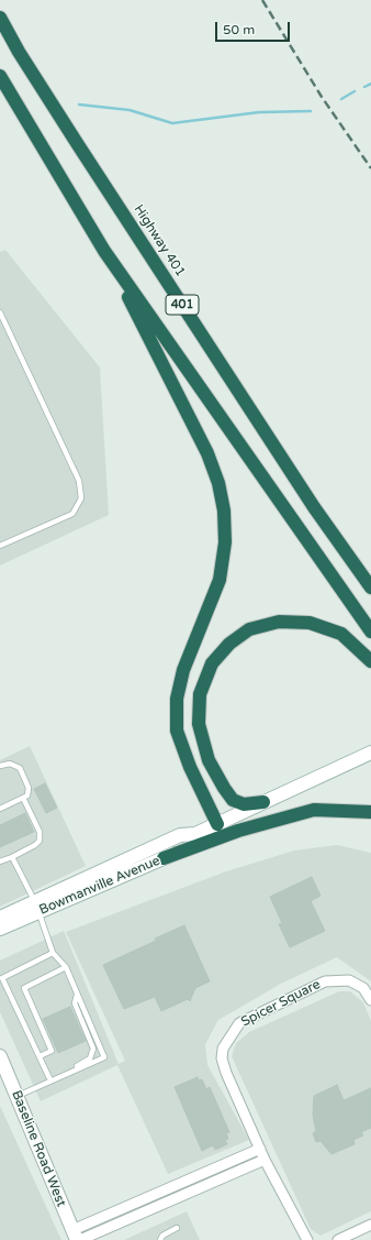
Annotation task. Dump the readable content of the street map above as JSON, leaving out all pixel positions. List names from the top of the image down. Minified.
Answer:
{"streets":{"highway":["Highway 401","401"],"main road":["Bowmanville Avenue","Baseline Road West"],"street":["Spicer Square"]},"scale_bar":"50 m"}
